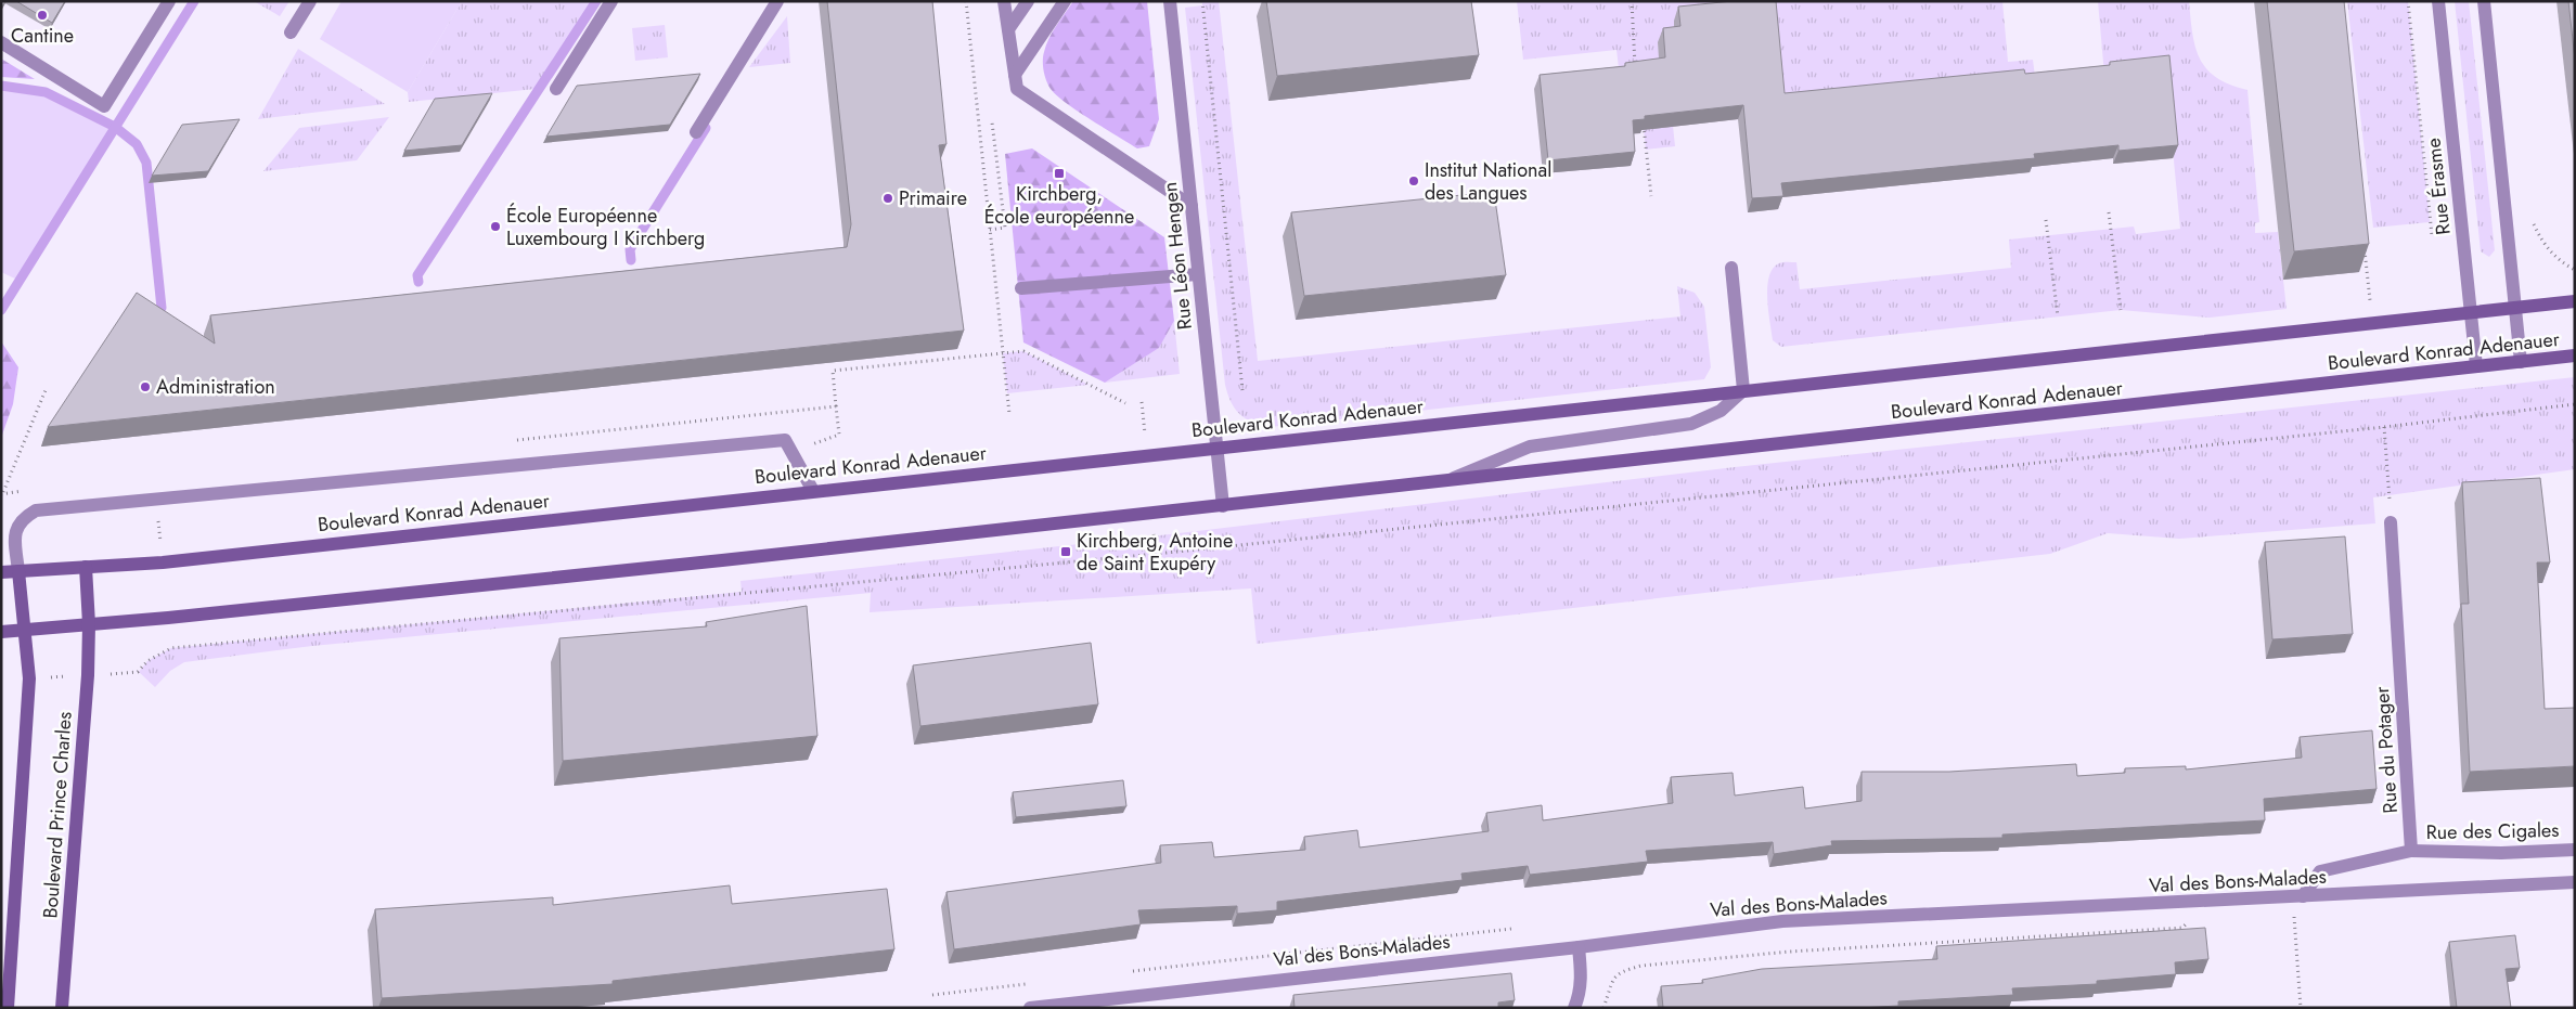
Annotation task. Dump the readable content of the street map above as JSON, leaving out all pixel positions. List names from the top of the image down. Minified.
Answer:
{"streets":{"main road":["Boulevard Konrad Adenauer","Boulevard Prince Charles"],"street":["Rue Érasme","Rue Léon Hengen","Rue du Potager","Rue des Cigales","Val des Bons-Malades"]},"crossings":[["Rue Érasme","Boulevard Konrad Adenauer"],["Rue Léon Hengen","Boulevard Konrad Adenauer"],["Boulevard Konrad Adenauer","Boulevard Prince Charles"],["Rue du Potager","Rue des Cigales"]],"places":{"other":["Cantine","Institut National des Langues","Primaire","École Européenne Luxembourg I Kirchberg","Administration"],"transit":["Kirchberg, École européenne","Kirchberg, Antoine de Saint Exupéry"]}}
